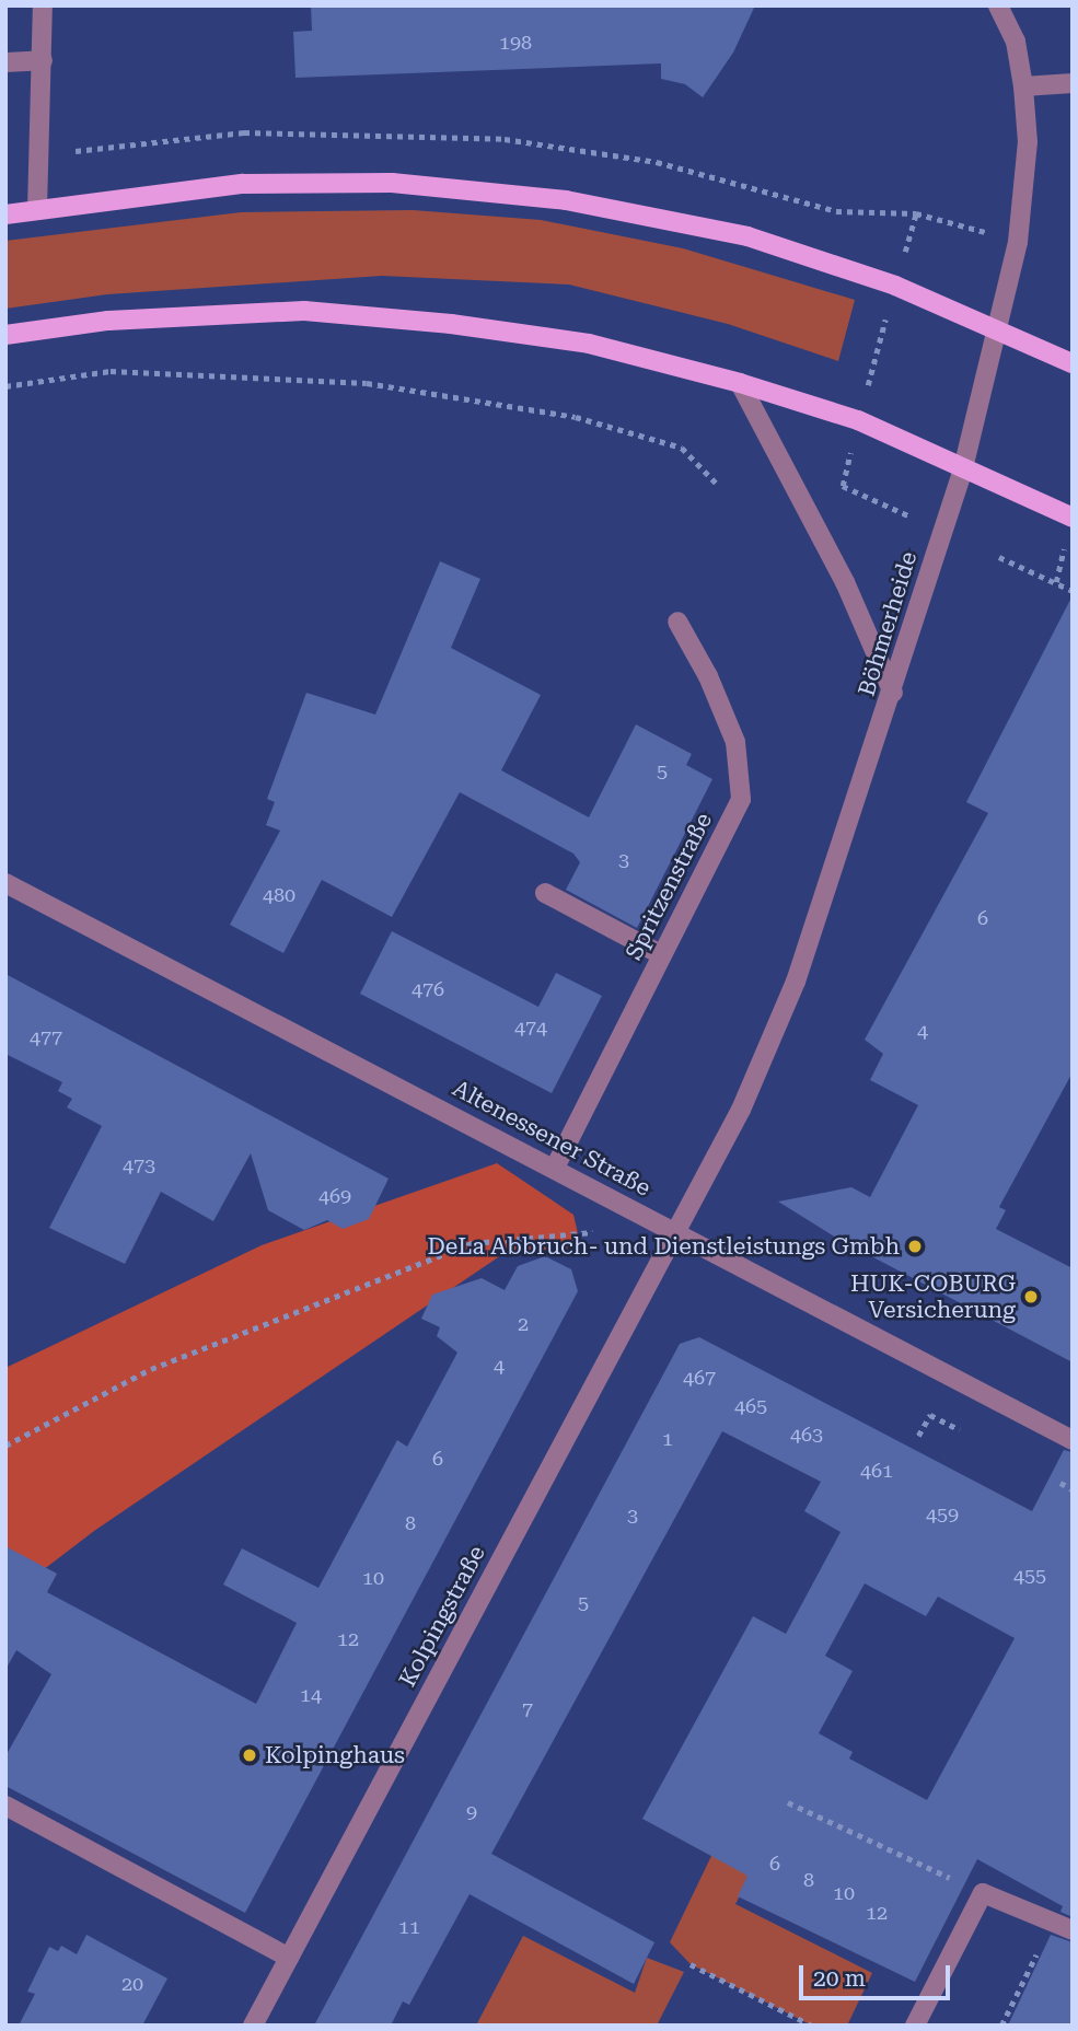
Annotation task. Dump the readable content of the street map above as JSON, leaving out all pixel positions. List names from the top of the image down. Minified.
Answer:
{"streets":{"street":["Böhmerheide","Spritzenstraße","Altenessener Straße","Kolpingstraße"]},"crossings":[["Böhmerheide","Altenessener Straße"],["Böhmerheide","Kolpingstraße"],["Spritzenstraße","Altenessener Straße"],["Altenessener Straße","Kolpingstraße"]],"places":["DeLa Abbruch- und Dienstleistungs Gmbh","HUK-COBURG Versicherung","Kolpinghaus"],"house_numbers":["198","5","3","480","6","476","474","4","477","473","469","2","4","467","465","463","1","6","461","459","3","8","455","10","5","12","14","7","9","6","8","10","12","11","20"],"scale_bar":"20 m"}
